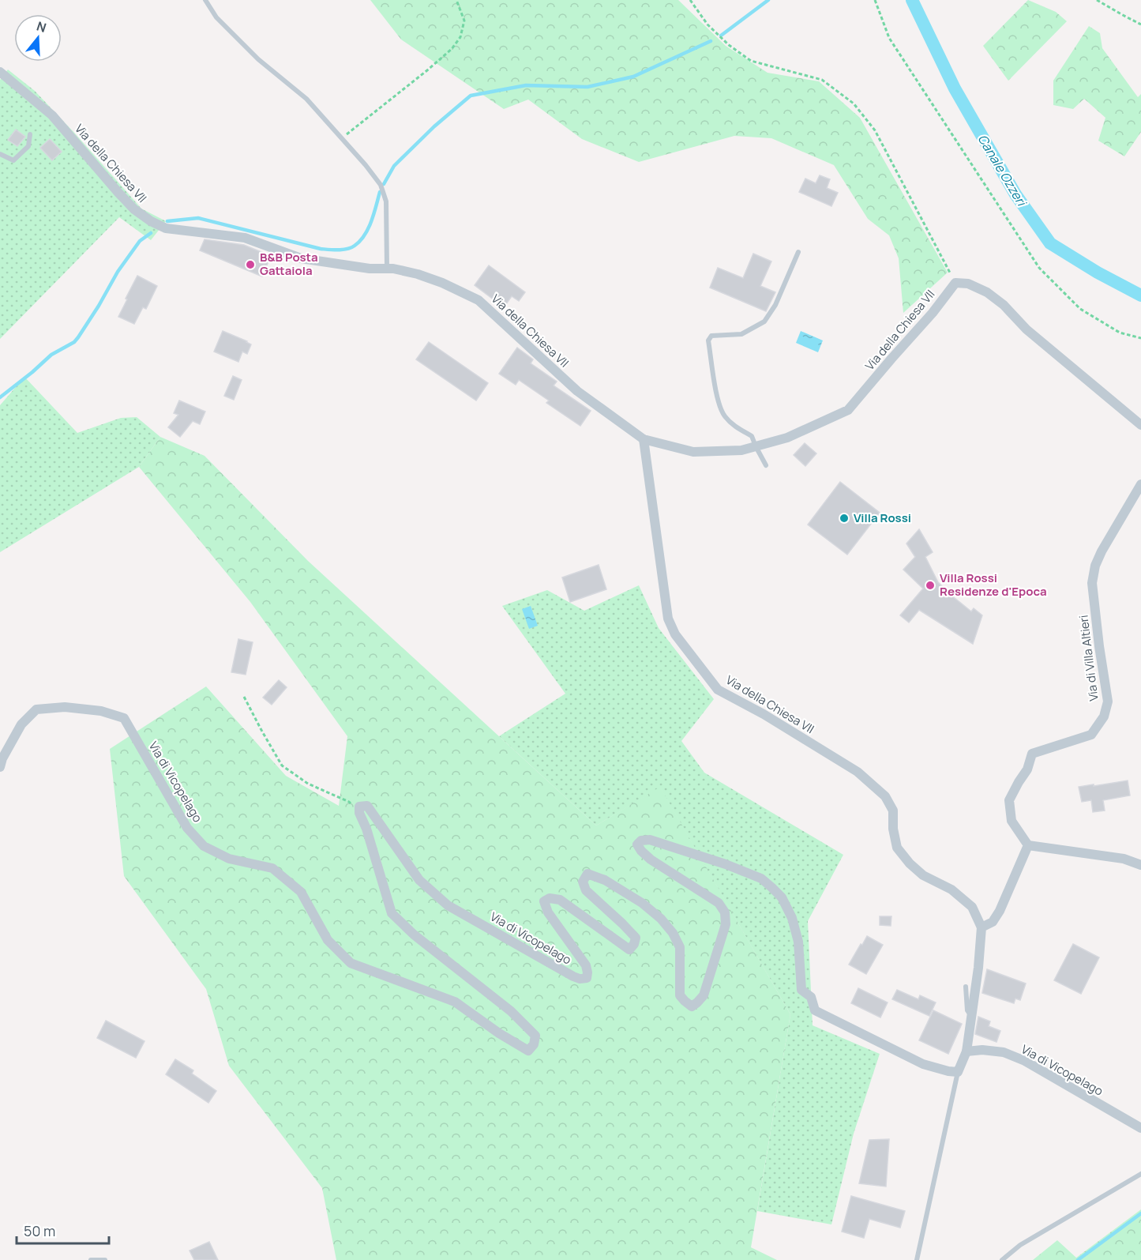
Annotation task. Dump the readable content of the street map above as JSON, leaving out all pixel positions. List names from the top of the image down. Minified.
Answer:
{"streets":{"street":["Via della Chiesa VII","Via di Villa Altieri","Via di Vicopelago"]},"water":["Canale Ozzeri"],"places":["B&B Posta Gattaiola","Villa Rossi","Villa Rossi Residenze d'Epoca"],"scale_bar":"50 m","north":"top"}
